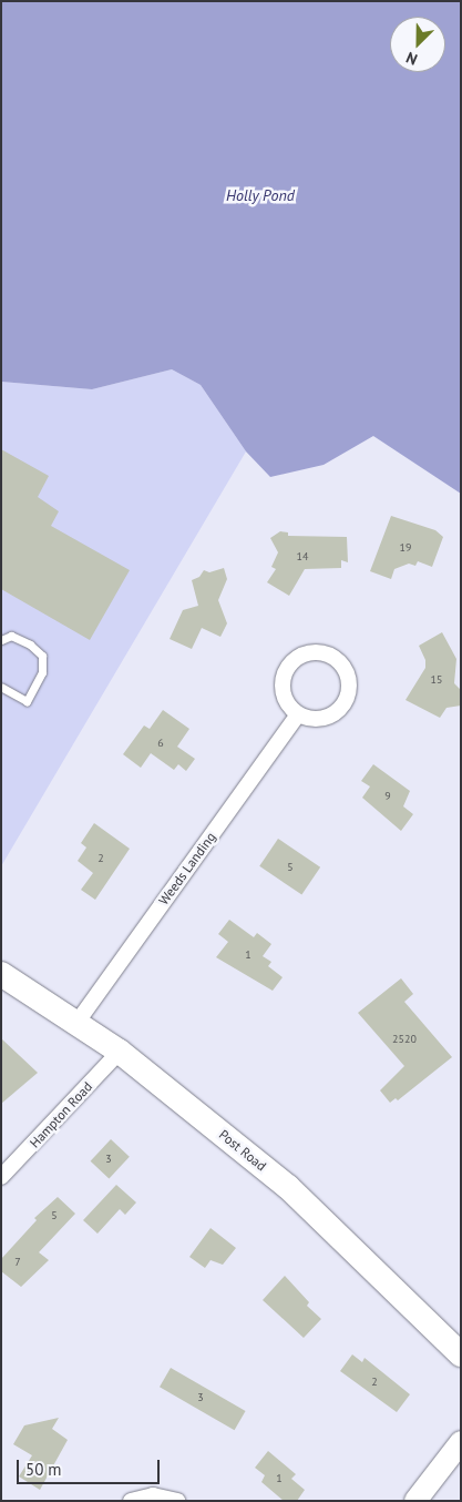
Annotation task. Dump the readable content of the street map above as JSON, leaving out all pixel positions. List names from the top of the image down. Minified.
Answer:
{"streets":{"main road":["Post Road"],"street":["Weeds Landing","Hampton Road"]},"crossings":[["Weeds Landing","Post Road"],["Hampton Road","Post Road"]],"water":["Holly Pond"],"house_numbers":["19","14","15","6","9","2","5","1","2520","3","5","7","2","3","1"],"scale_bar":"50 m","north":"bottom left"}
